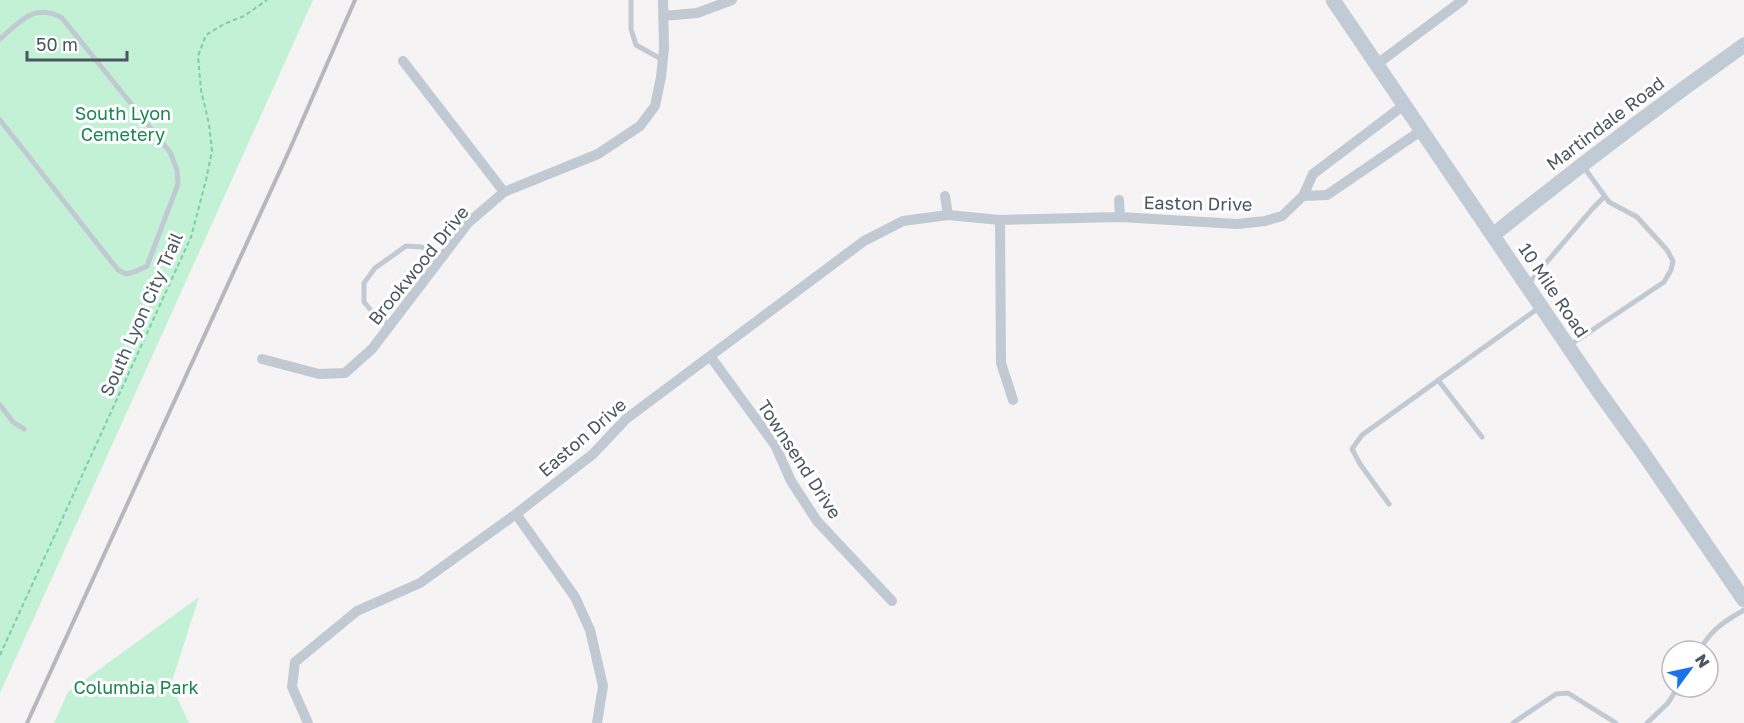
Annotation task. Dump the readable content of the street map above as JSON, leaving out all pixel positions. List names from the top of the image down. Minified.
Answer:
{"streets":{"main road":["Martindale Road","10 Mile Road"],"street":["Easton Drive","Brookwood Drive","Townsend Drive"],"path":["South Lyon City Trail"]},"crossings":[["Martindale Road","10 Mile Road"],["Easton Drive","10 Mile Road"],["Easton Drive","Townsend Drive"]],"parks":["South Lyon Cemetery","Columbia Park"],"scale_bar":"50 m","north":"top right"}
